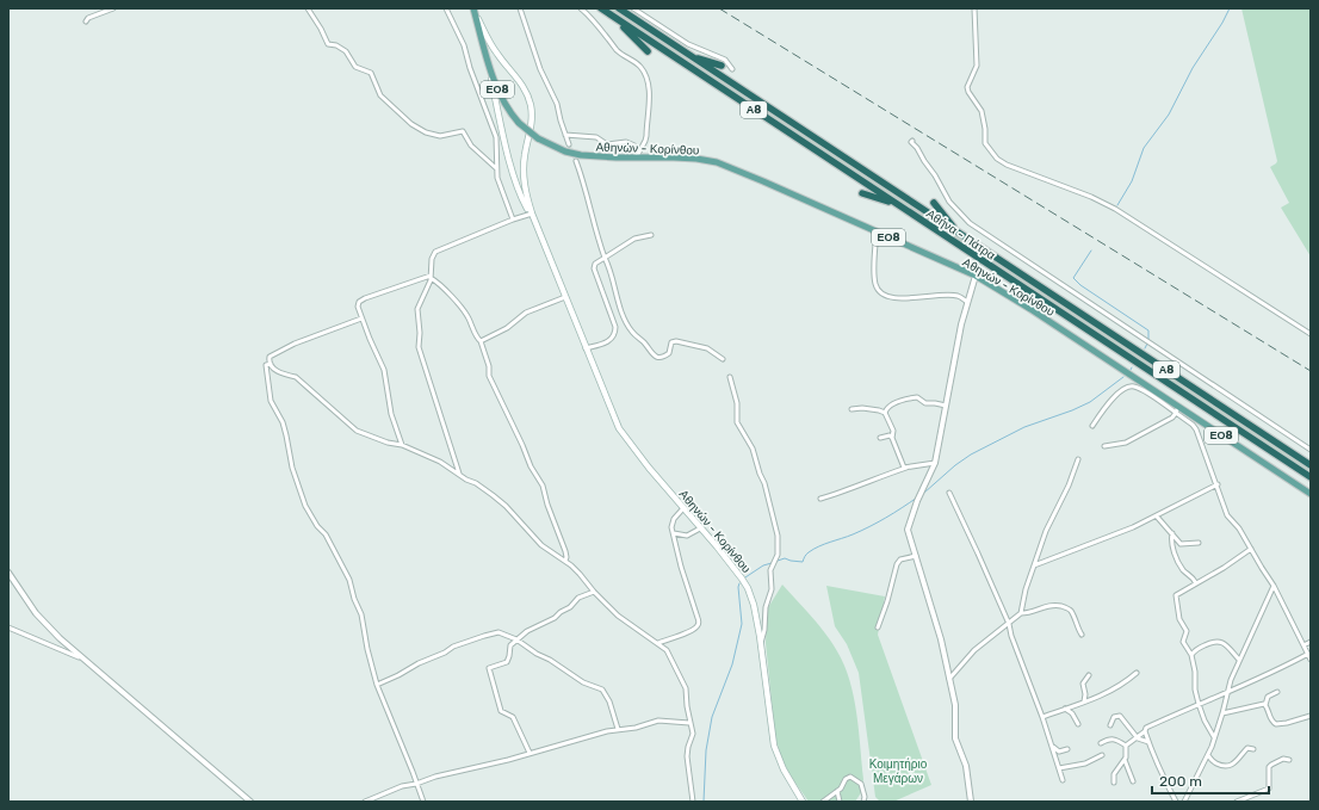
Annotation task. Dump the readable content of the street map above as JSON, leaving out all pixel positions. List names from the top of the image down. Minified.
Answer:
{"streets":{"highway":["Α8","Αθήνα - Πάτρα"],"main road":["ΕΟ8","Αθηνών - Κορίνθου"]},"parks":["Κοιμητήριο Μεγάρων"],"scale_bar":"200 m"}
